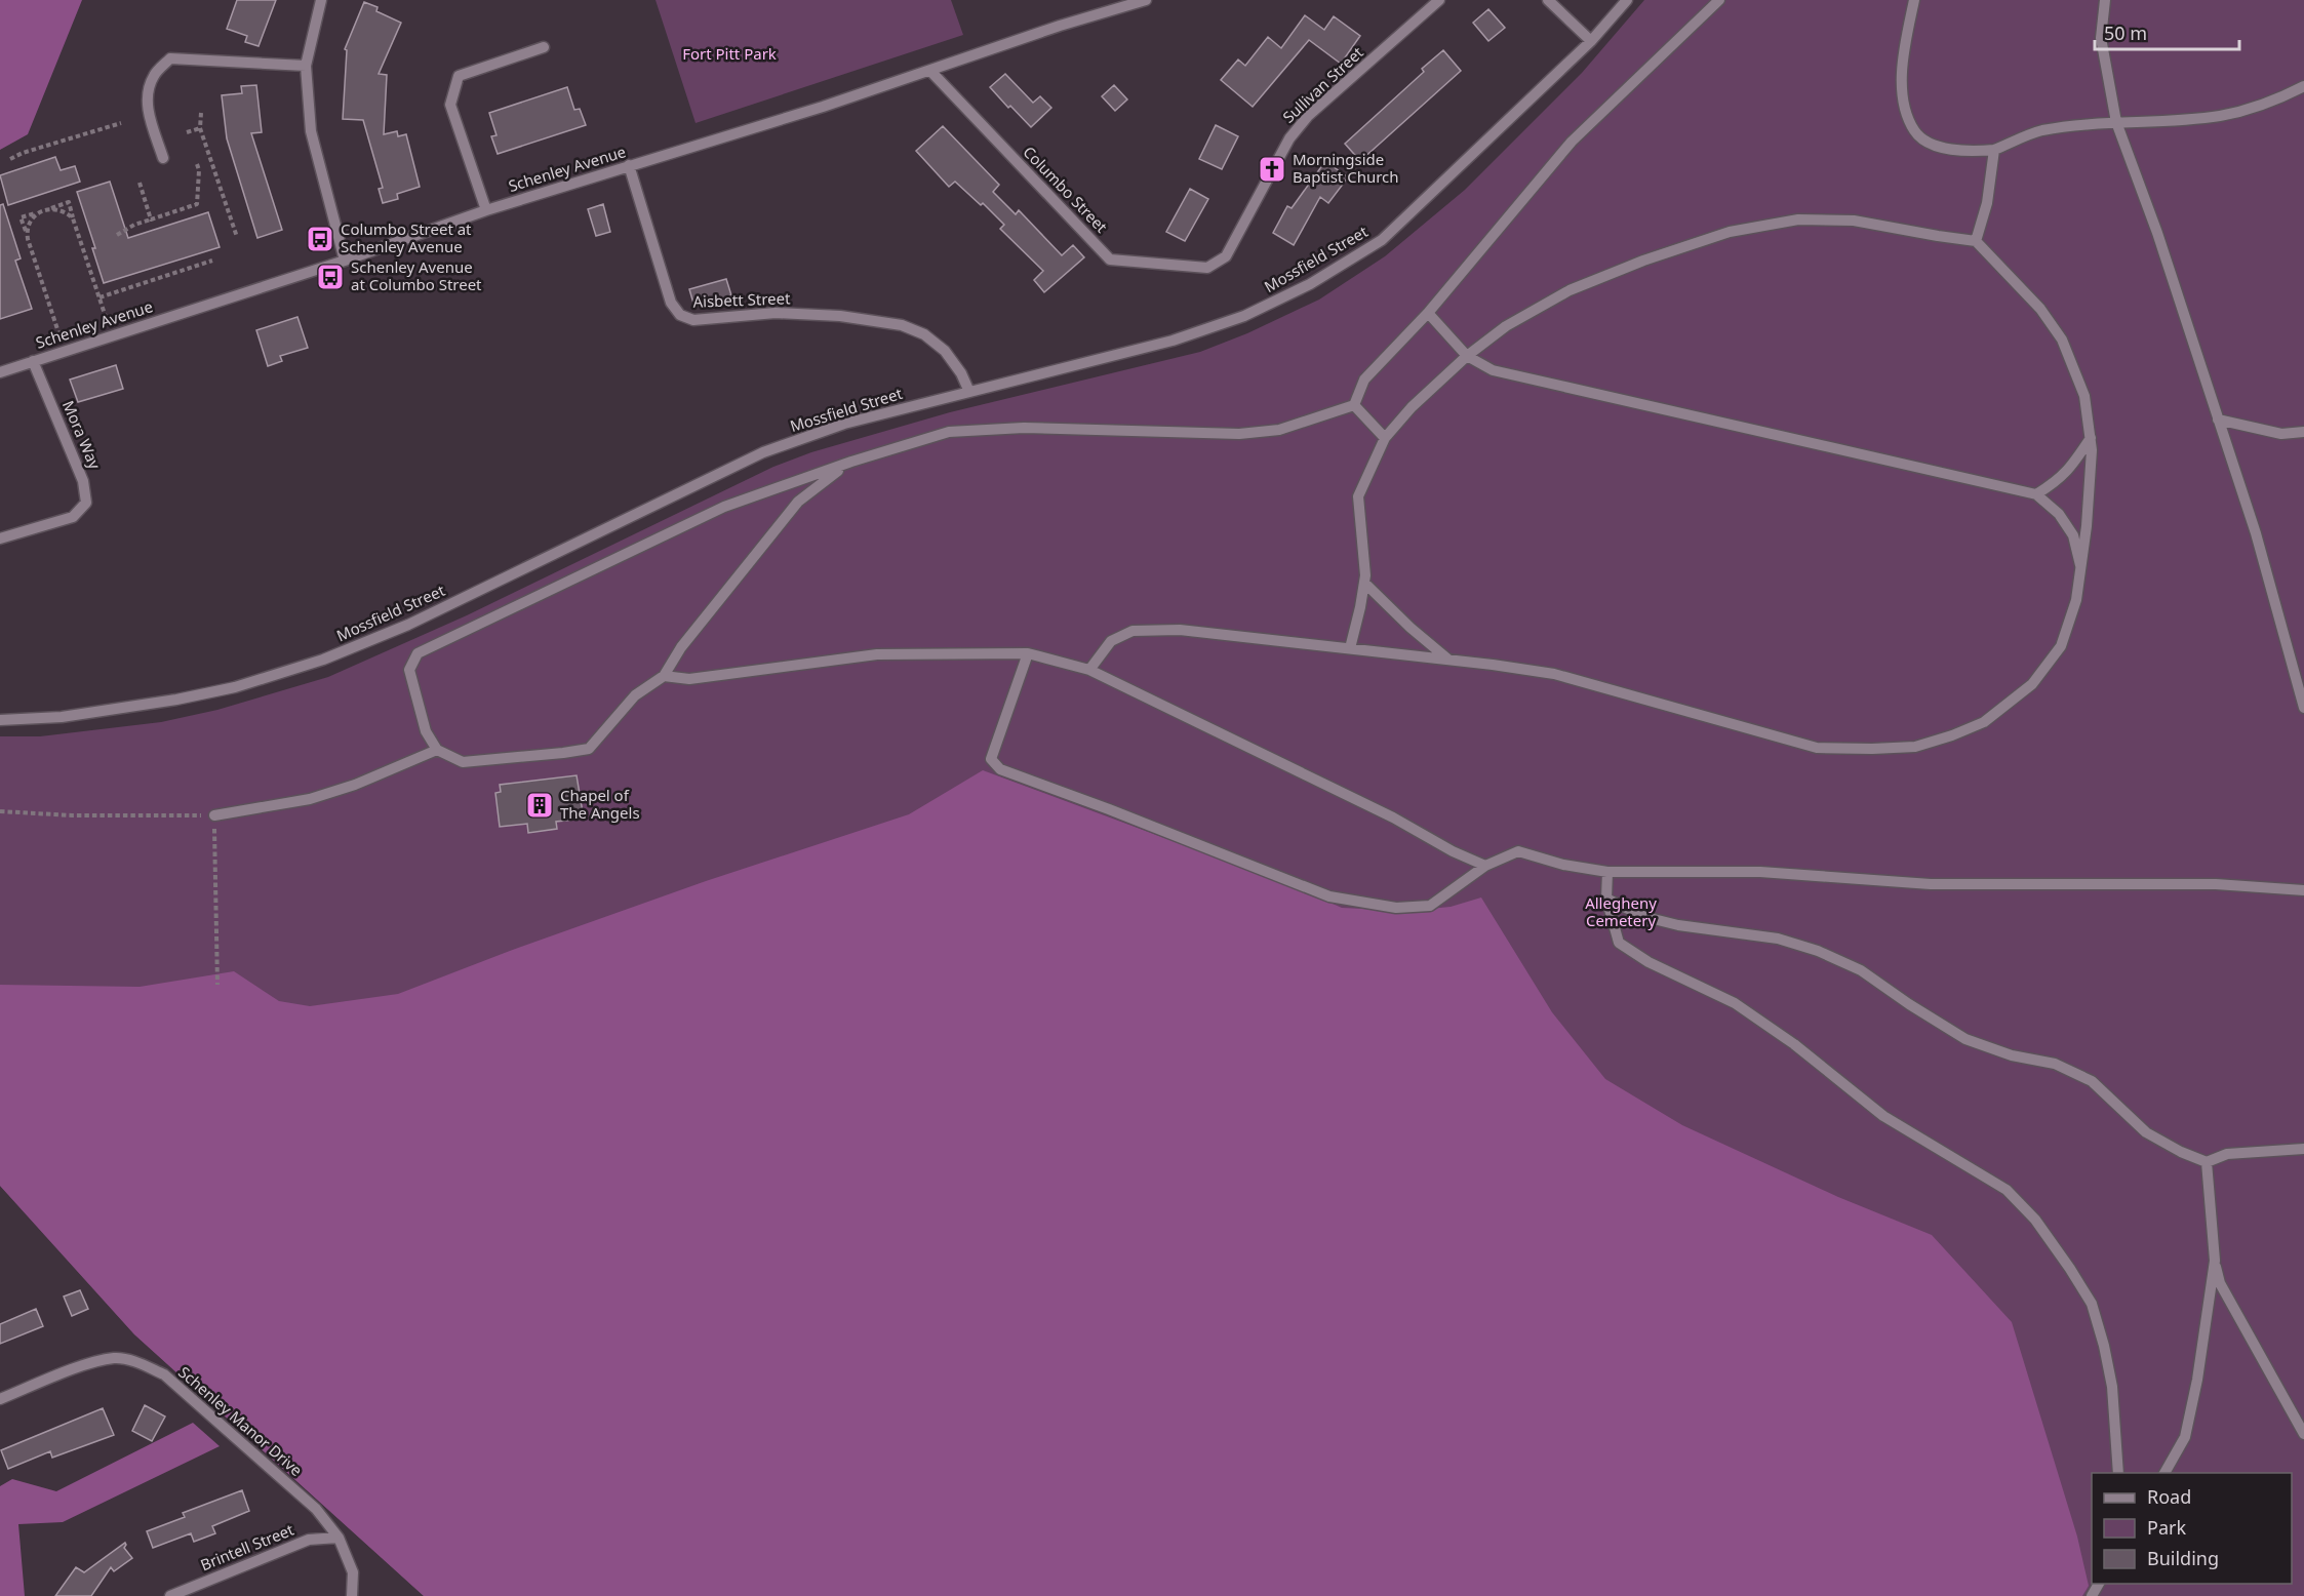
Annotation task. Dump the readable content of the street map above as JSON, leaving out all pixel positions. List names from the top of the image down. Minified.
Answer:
{"streets":{"street":["Sullivan Street","Schenley Avenue","Columbo Street","Mossfield Street","Aisbett Street","Mora Way","Schenley Manor Drive","Brintell Street"]},"crossings":[["Sullivan Street","Columbo Street"],["Schenley Avenue","Columbo Street"],["Schenley Avenue","Aisbett Street"],["Schenley Avenue","Mora Way"],["Mossfield Street","Aisbett Street"],["Schenley Manor Drive","Brintell Street"]],"parks":["Fort Pitt Park","Allegheny Cemetery"],"places":{"church":["Morningside Baptist Church"],"bus stop":["Columbo Street at Schenley Avenue","Schenley Avenue at Columbo Street"],"building":["Chapel of The Angels"]},"legend":["Road","Park","Building"],"scale_bar":"50 m"}
